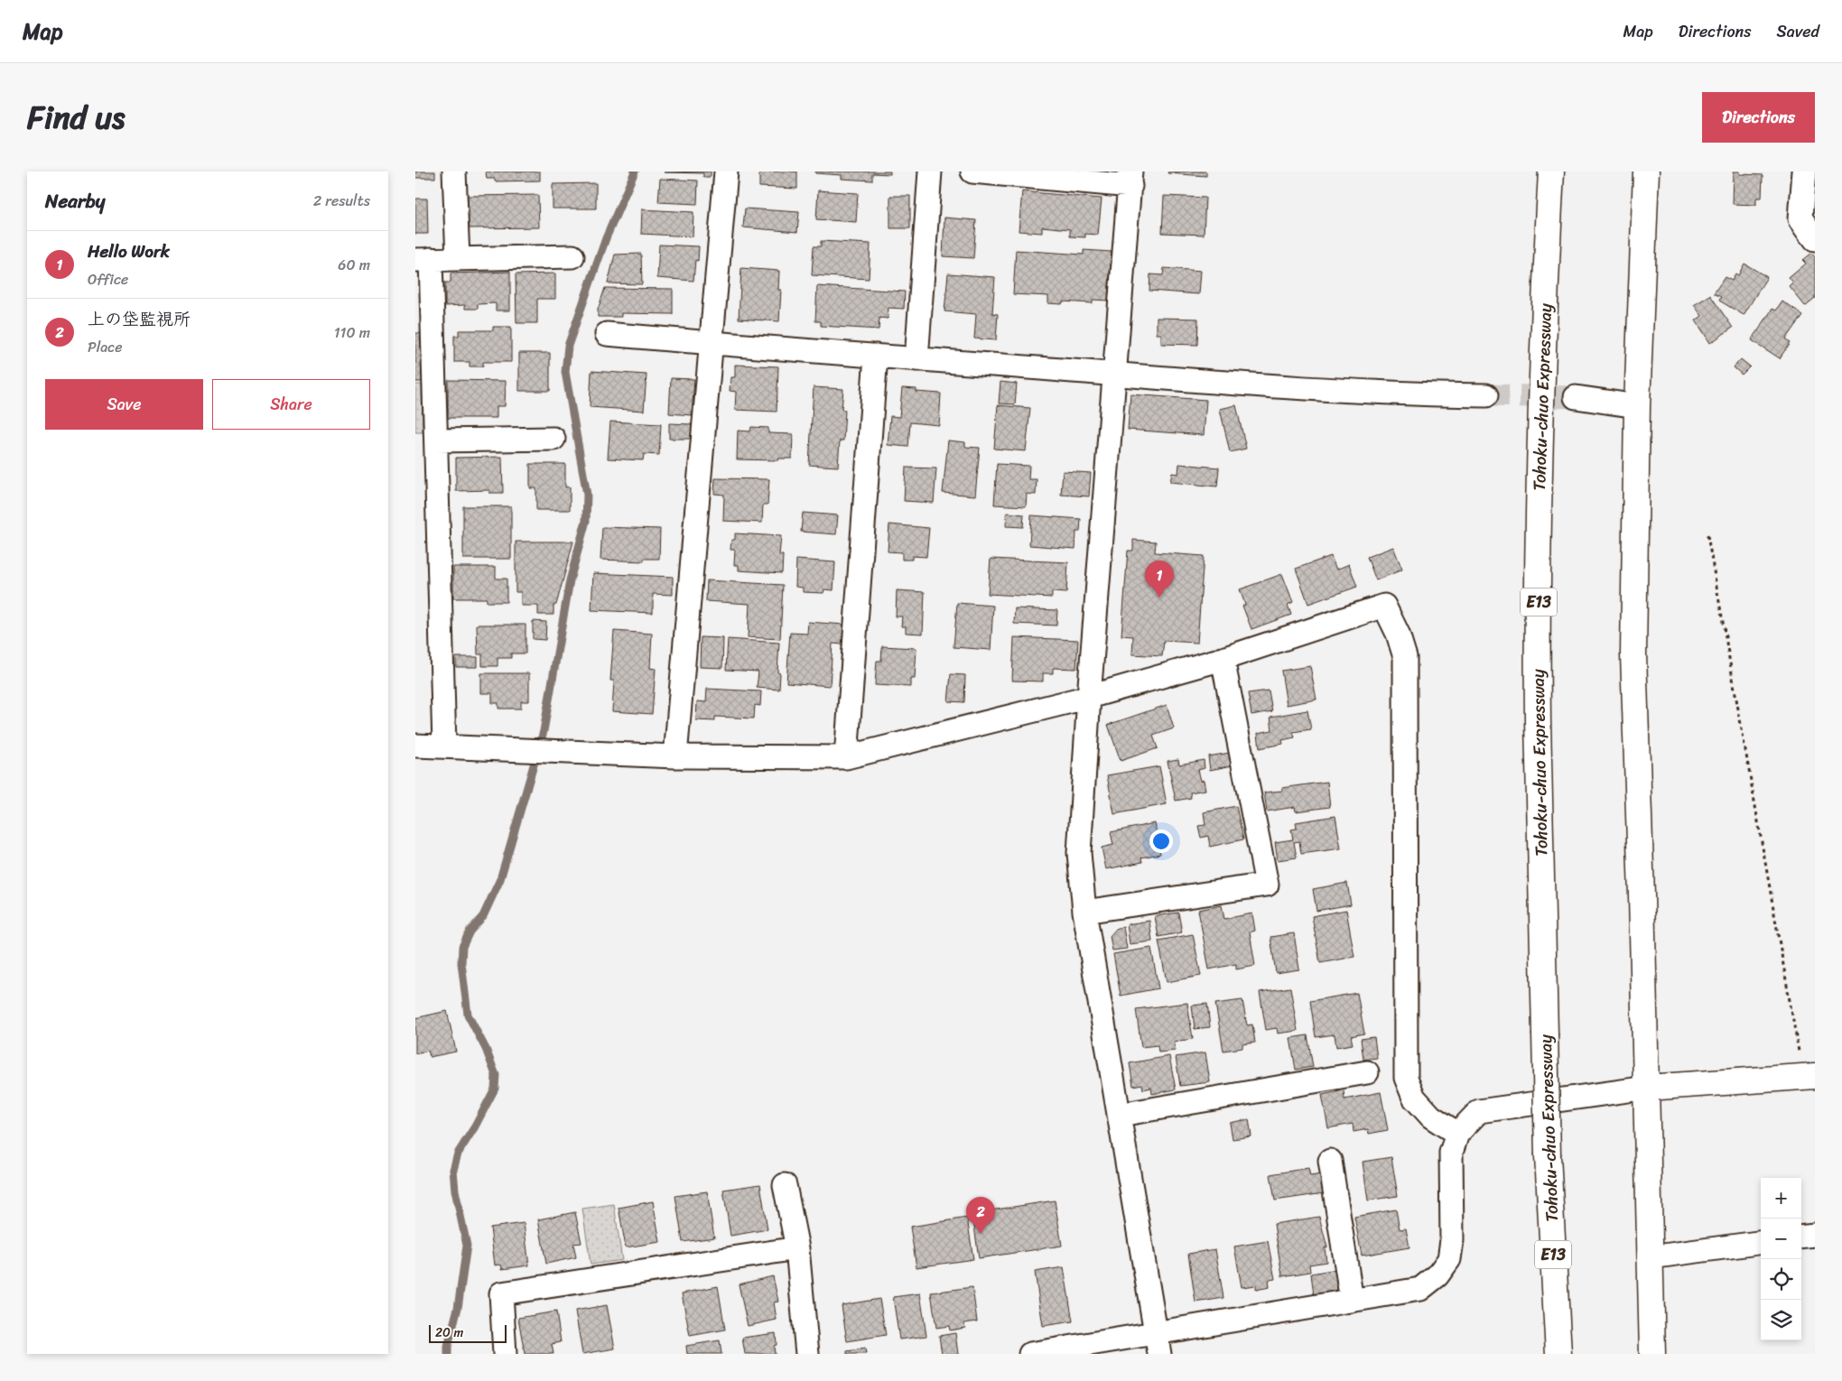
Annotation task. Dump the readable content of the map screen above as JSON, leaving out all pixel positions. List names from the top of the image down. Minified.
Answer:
{"streets":{"main road":["Tohoku-chuo Expressway","E13"]},"scale_bar":"20 m","page":{"header":"Map","nav":["Map","Directions","Saved"],"title":"Find us","buttons":["Directions",["Save","Share"]],"heading":["Nearby","2 results"],"list":[{"mark":"1","name":"Hello Work","note":"Office","value":"60 m"},{"mark":"2","name":"上の垈監視所","note":"Place","value":"110 m"}],"pins":["1","2"],"map_buttons":["+","−"],"scale":"20 m"}}
